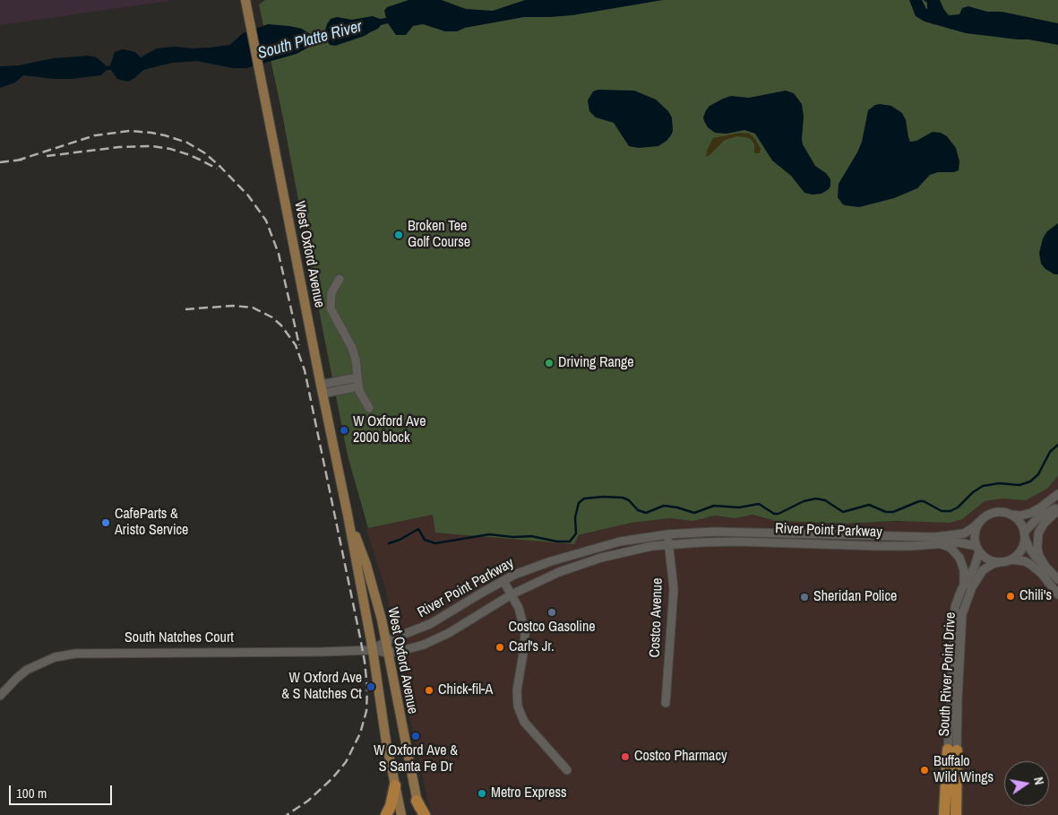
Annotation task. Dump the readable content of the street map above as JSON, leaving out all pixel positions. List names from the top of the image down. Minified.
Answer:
{"streets":{"main road":["West Oxford Avenue"],"street":["River Point Parkway","Costco Avenue","South Natches Court","South River Point Drive"]},"crossings":[["West Oxford Avenue","River Point Parkway"],["West Oxford Avenue","South Natches Court"],["River Point Parkway","Costco Avenue"],["River Point Parkway","South Natches Court"],["River Point Parkway","South River Point Drive"]],"water":["South Platte River"],"places":["Broken Tee Golf Course","Driving Range","W Oxford Ave 2000 block","CafeParts & Aristo Service","Chili's","Sheridan Police","Costco Gasoline","Carl's Jr.","W Oxford Ave & S Natches Ct","Chick-fil-A","W Oxford Ave & S Santa Fe Dr","Costco Pharmacy","Buffalo Wild Wings","Metro Express"],"scale_bar":"100 m","north":"right"}
